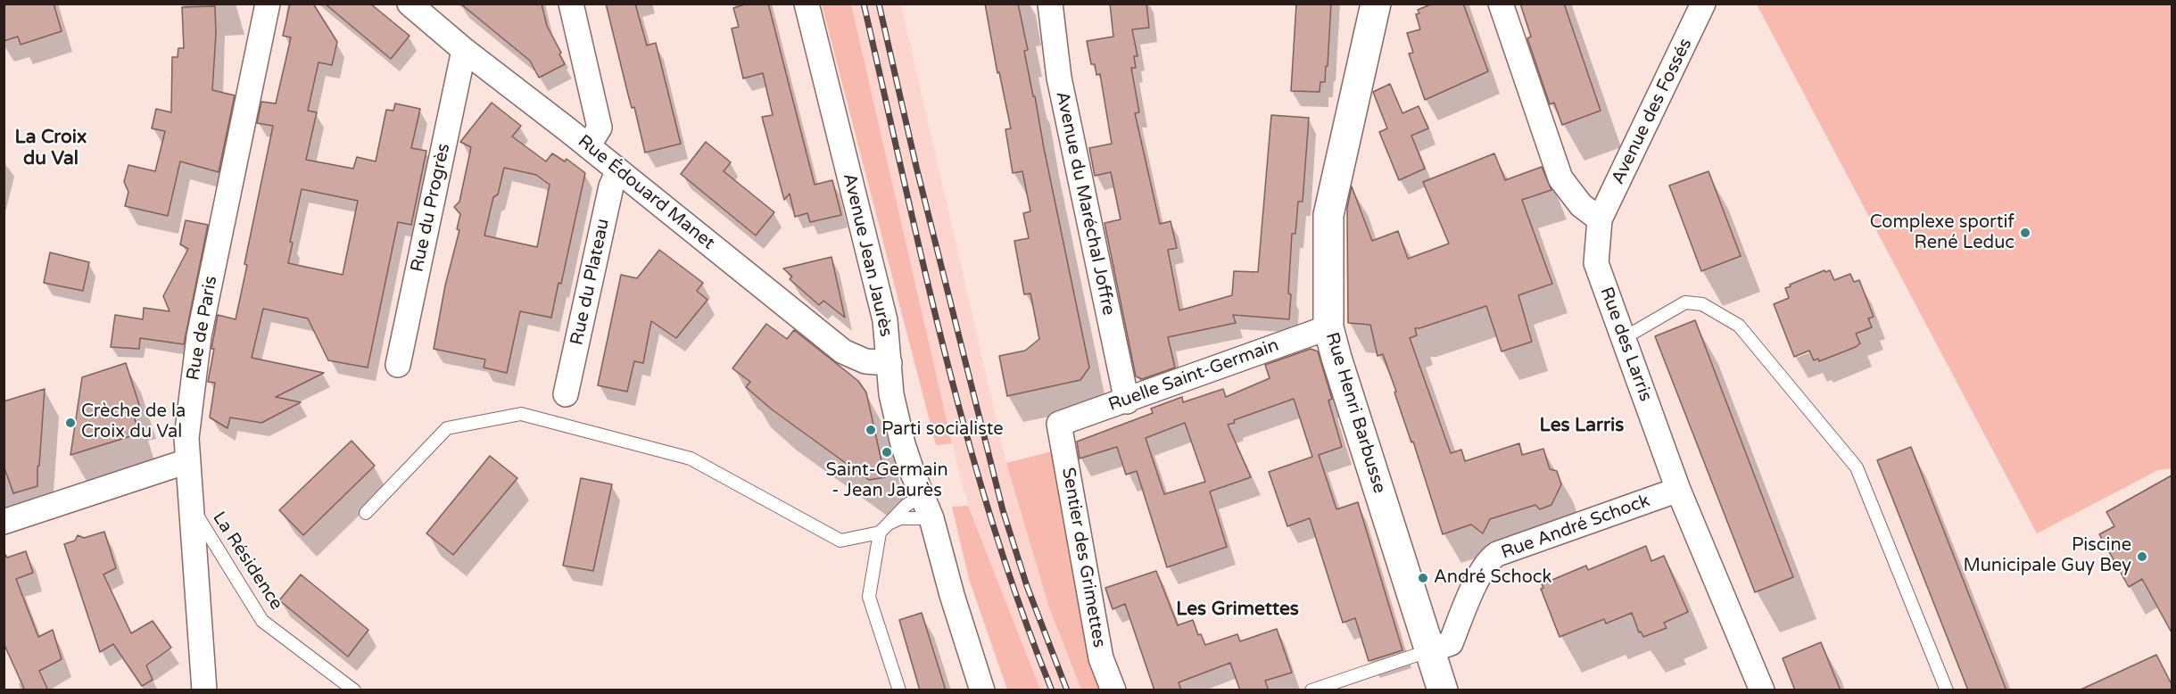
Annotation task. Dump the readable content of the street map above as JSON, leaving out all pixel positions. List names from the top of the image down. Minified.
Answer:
{"streets":{"street":["Avenue des Fossés","Rue Édouard Manet","Avenue du Maréchal Joffre","Rue du Progrès","Avenue Jean Jaurès","Rue du Plateau","Rue de Paris","Rue des Larris","Ruelle Saint-Germain","Rue Henri Barbusse","Rue André Schock","Sentier des Grimettes"],"lane":["La Résidence"]},"crossings":[["Avenue des Fossés","Rue des Larris"],["Rue Édouard Manet","Rue du Progrès"],["Rue Édouard Manet","Avenue Jean Jaurès"],["Rue Édouard Manet","Rue du Plateau"],["Avenue du Maréchal Joffre","Ruelle Saint-Germain"],["Rue de Paris","La Résidence"],["Rue des Larris","Rue André Schock"],["Ruelle Saint-Germain","Rue Henri Barbusse"],["Ruelle Saint-Germain","Sentier des Grimettes"],["Rue Henri Barbusse","Rue André Schock"]],"districts":["La Croix du Val","Les Larris","Les Grimettes"],"places":["Complexe sportif René Leduc","Crèche de la Croix du Val","Parti socialiste","Saint-Germain - Jean Jaurès","Piscine Municipale Guy Bey","André Schock"]}
